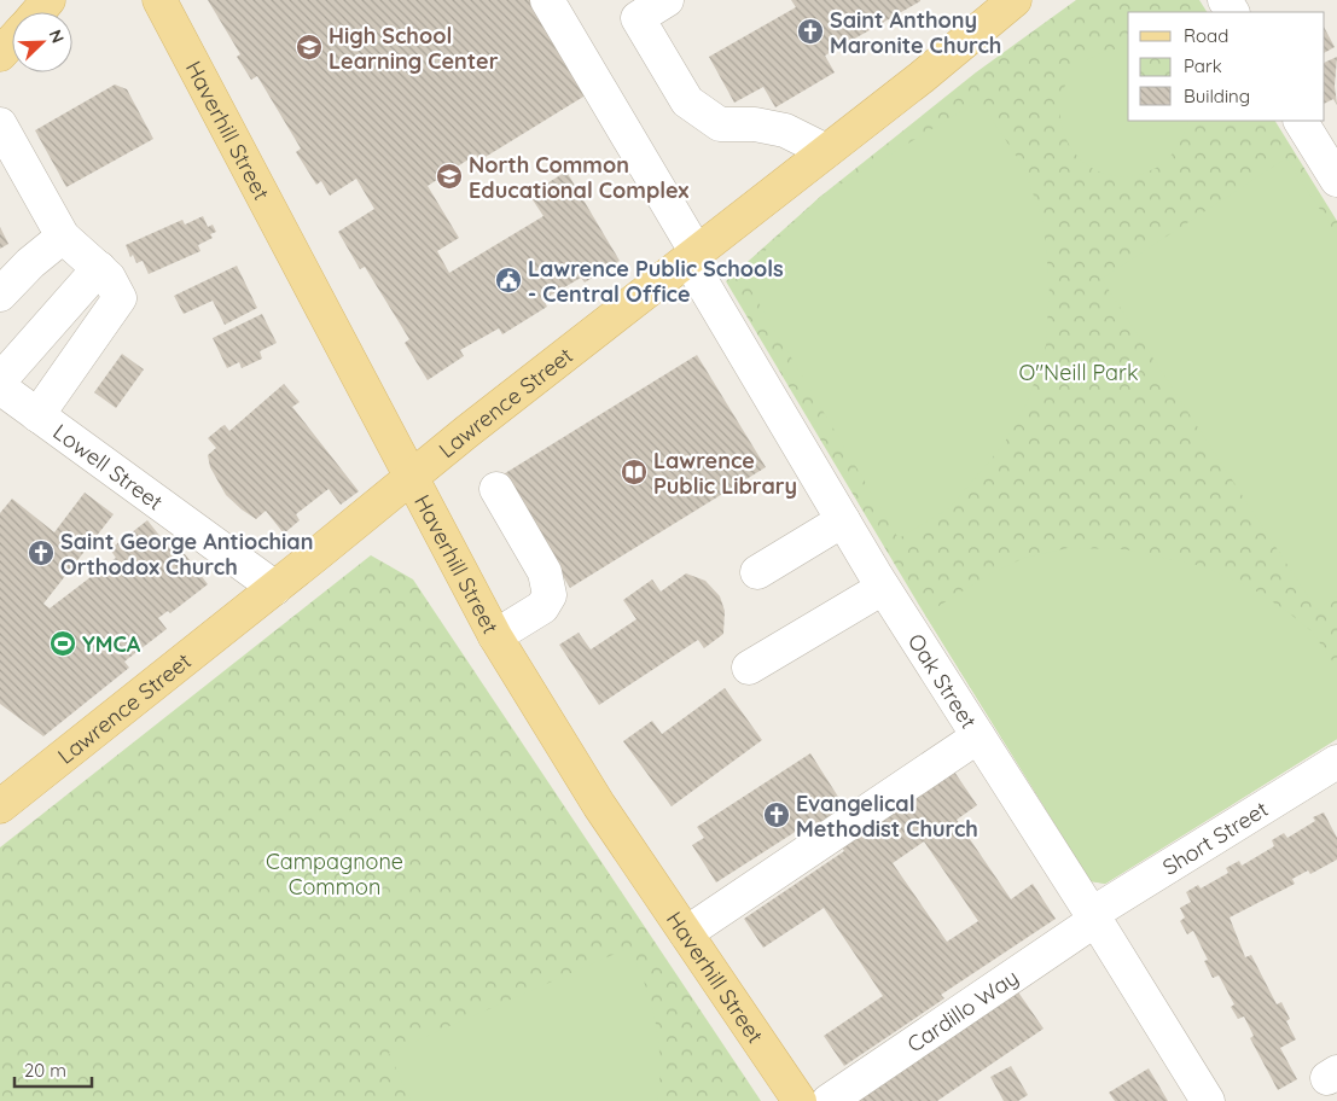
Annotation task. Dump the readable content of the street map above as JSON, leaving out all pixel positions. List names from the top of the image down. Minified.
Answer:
{"streets":{"main road":["Haverhill Street","Lawrence Street"],"street":["Lowell Street","Oak Street","Short Street","Cardillo Way"]},"crossings":[["Haverhill Street","Lawrence Street"],["Lawrence Street","Lowell Street"],["Lawrence Street","Oak Street"],["Oak Street","Short Street"],["Oak Street","Cardillo Way"],["Short Street","Cardillo Way"]],"parks":["O\"Neill Park","Campagnone Common"],"places":{"church":["Saint Anthony Maronite Church","Saint George Antiochian Orthodox Church","Evangelical Methodist Church"],"school or university":["High School Learning Center","North Common Educational Complex"],"public building":["Lawrence Public Schools - Central Office"],"library":["Lawrence Public Library"],"sports":["YMCA"]},"legend":["Road","Park","Building"],"scale_bar":"20 m","north":"top right"}
